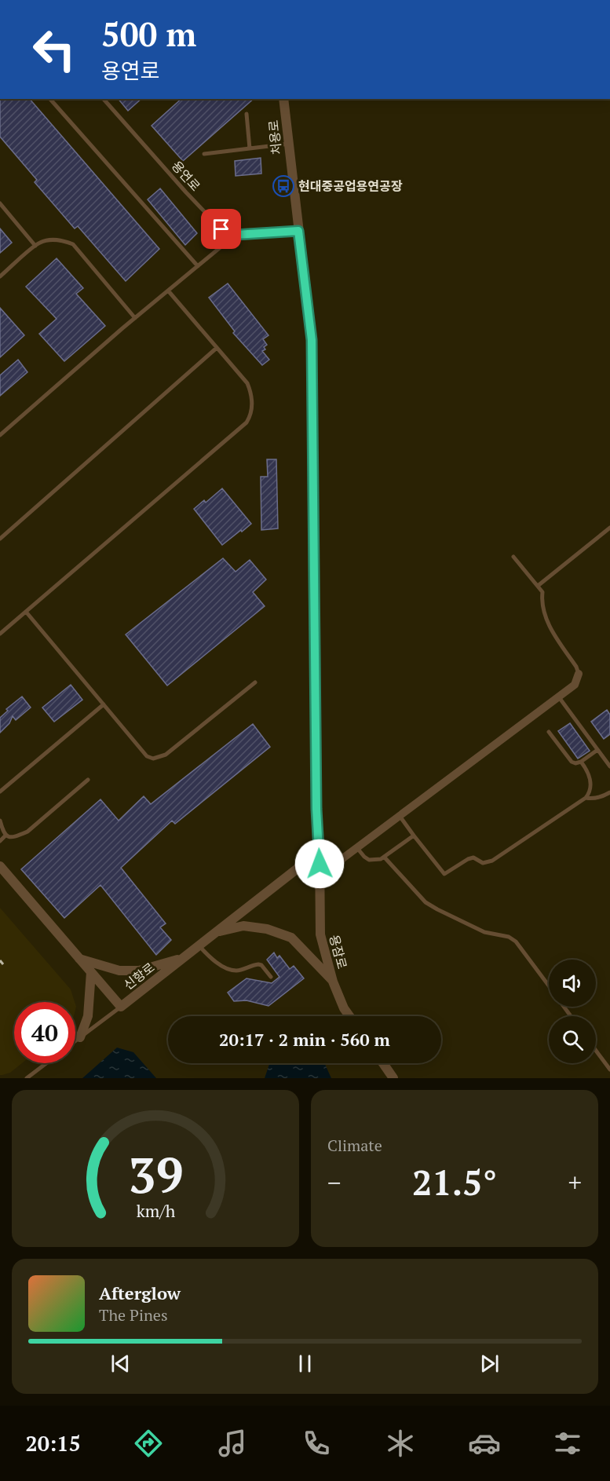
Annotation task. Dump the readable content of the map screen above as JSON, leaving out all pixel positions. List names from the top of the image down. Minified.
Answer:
{"streets":{"street":["처용로","용잠로","신항로"],"lane":["용연로"]},"crossings":[["처용로","용잠로"],["처용로","신항로"],["용잠로","신항로"]],"places":{"bus stop":["현대중공업용연공장"]},"page":{"turn":["500 m","용연로"],"limit":"40","trip":"20:17 · 2 min · 560 m","tile":"Climate","heat":["−","21.5°","+"],"song":["Afterglow","The Pines"],"tabs":"20:15","gauge":["39","km/h"]}}
